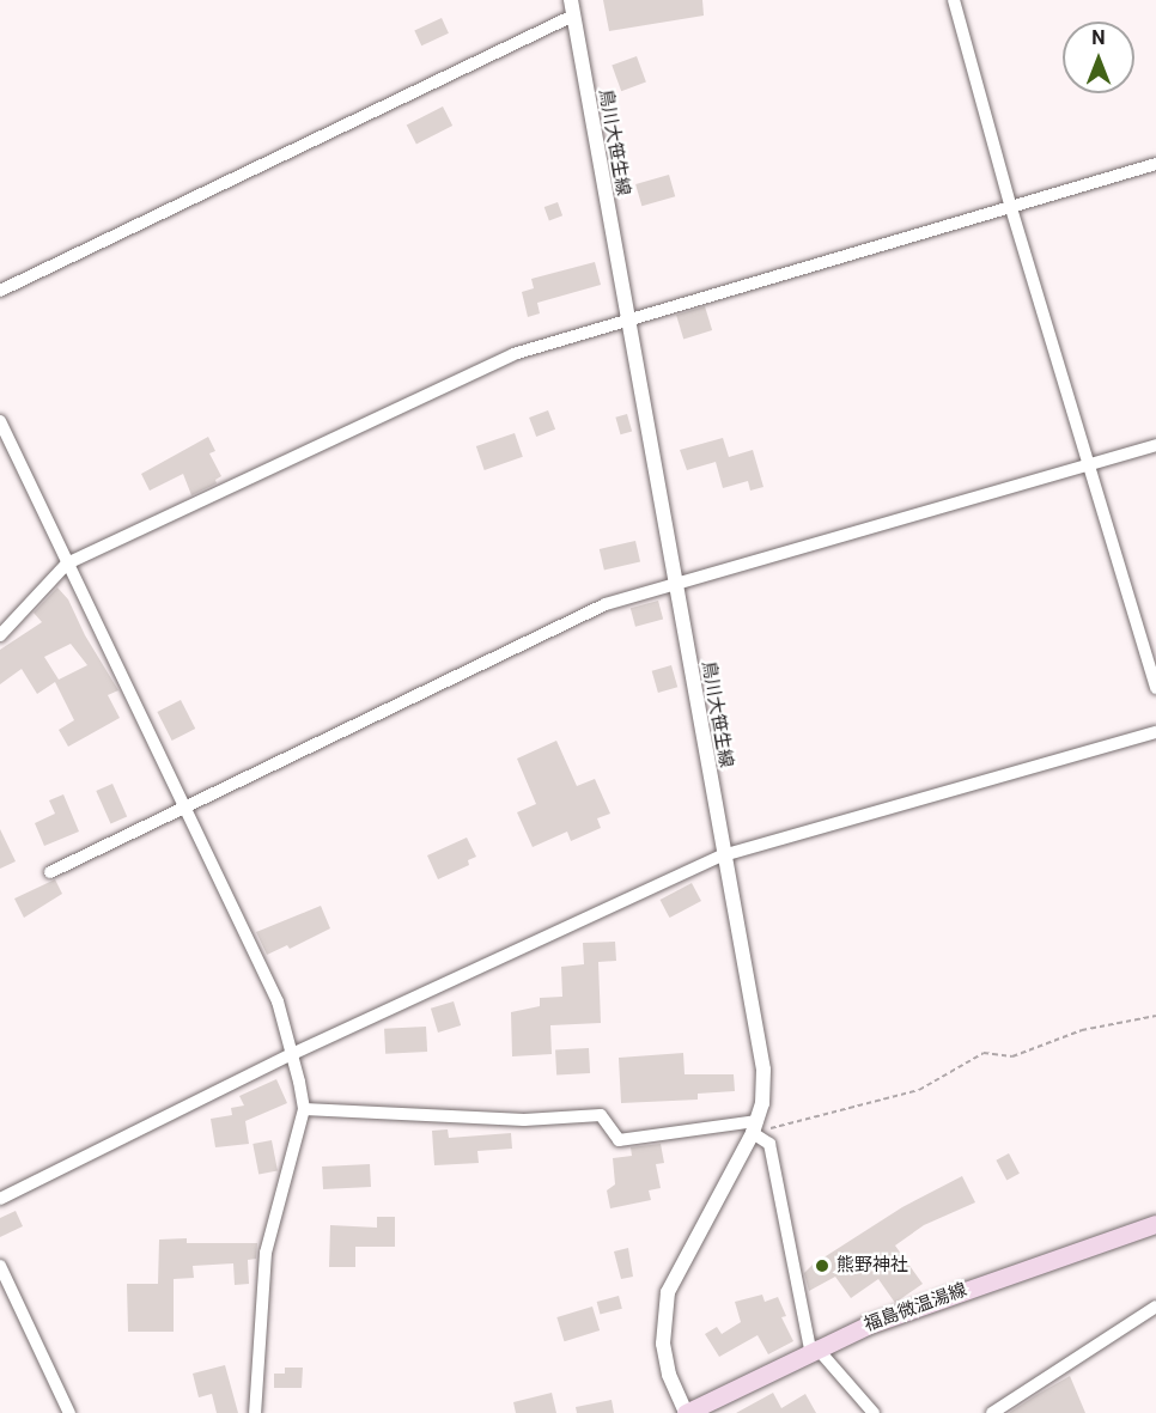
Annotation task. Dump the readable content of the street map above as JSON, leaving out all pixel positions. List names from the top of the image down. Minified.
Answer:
{"streets":{"main road":["福島微温湯線"],"street":["鳥川大笹生線"]},"crossings":[["鳥川大笹生線","福島微温湯線"]],"places":["熊野神社"],"north":"top"}
